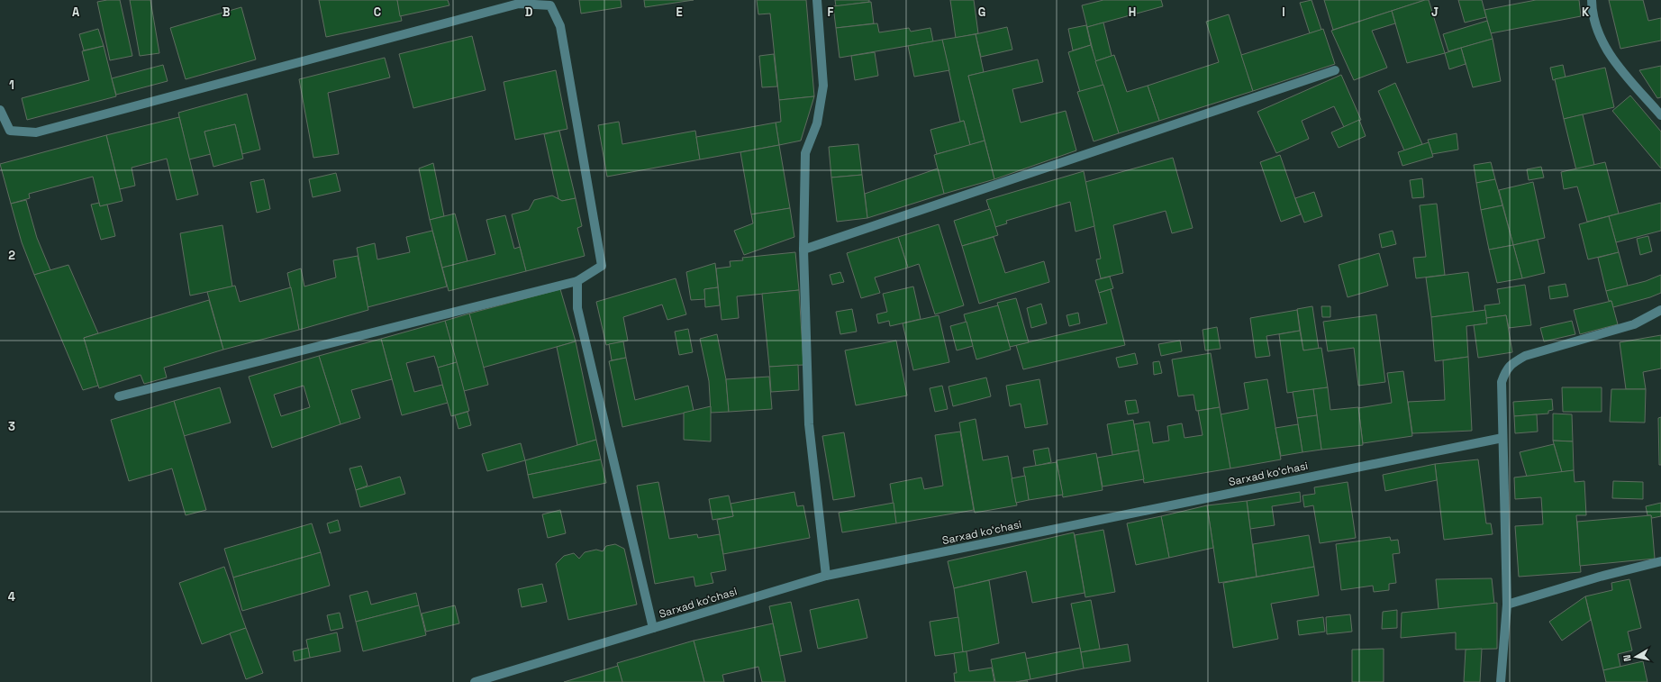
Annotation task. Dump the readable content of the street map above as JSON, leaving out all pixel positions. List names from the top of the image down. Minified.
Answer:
{"streets":{"street":["Sarxad koʻchasi"]},"north":"left","grid":{"columns":["A","B","C","D","E","F","G","H","I","J","K"],"rows":["1","2","3","4"]}}
